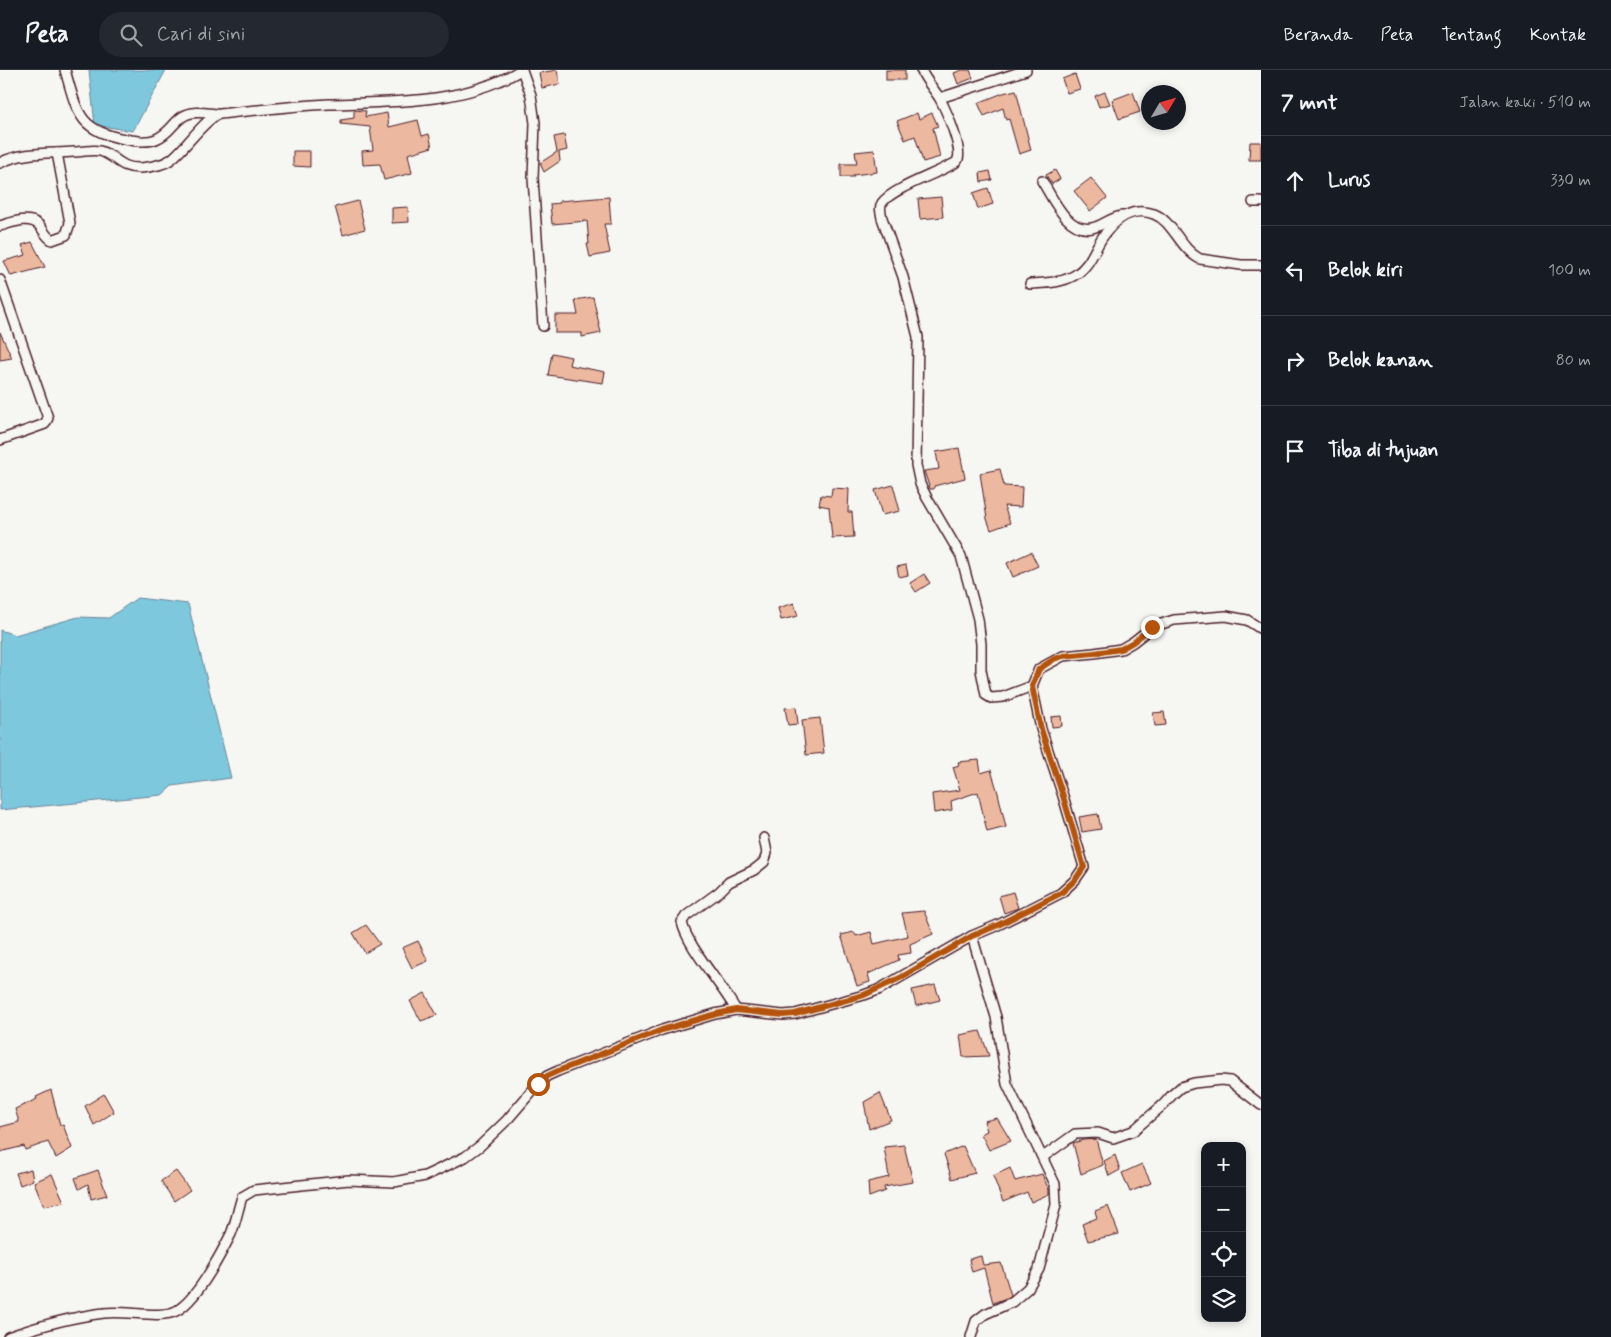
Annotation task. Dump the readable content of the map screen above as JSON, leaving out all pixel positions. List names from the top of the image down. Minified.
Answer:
{"north":"top right","page":{"header":"Peta","search":"Cari di sini","nav":["Beranda","Peta","Tentang","Kontak"],"heading":["7 mnt","Jalan kaki · 510 m"],"list":[["Lurus","330 m"],["Belok kiri","100 m"],["Belok kanan","80 m"],"Tiba di tujuan"],"map_buttons":["+","−"]}}
